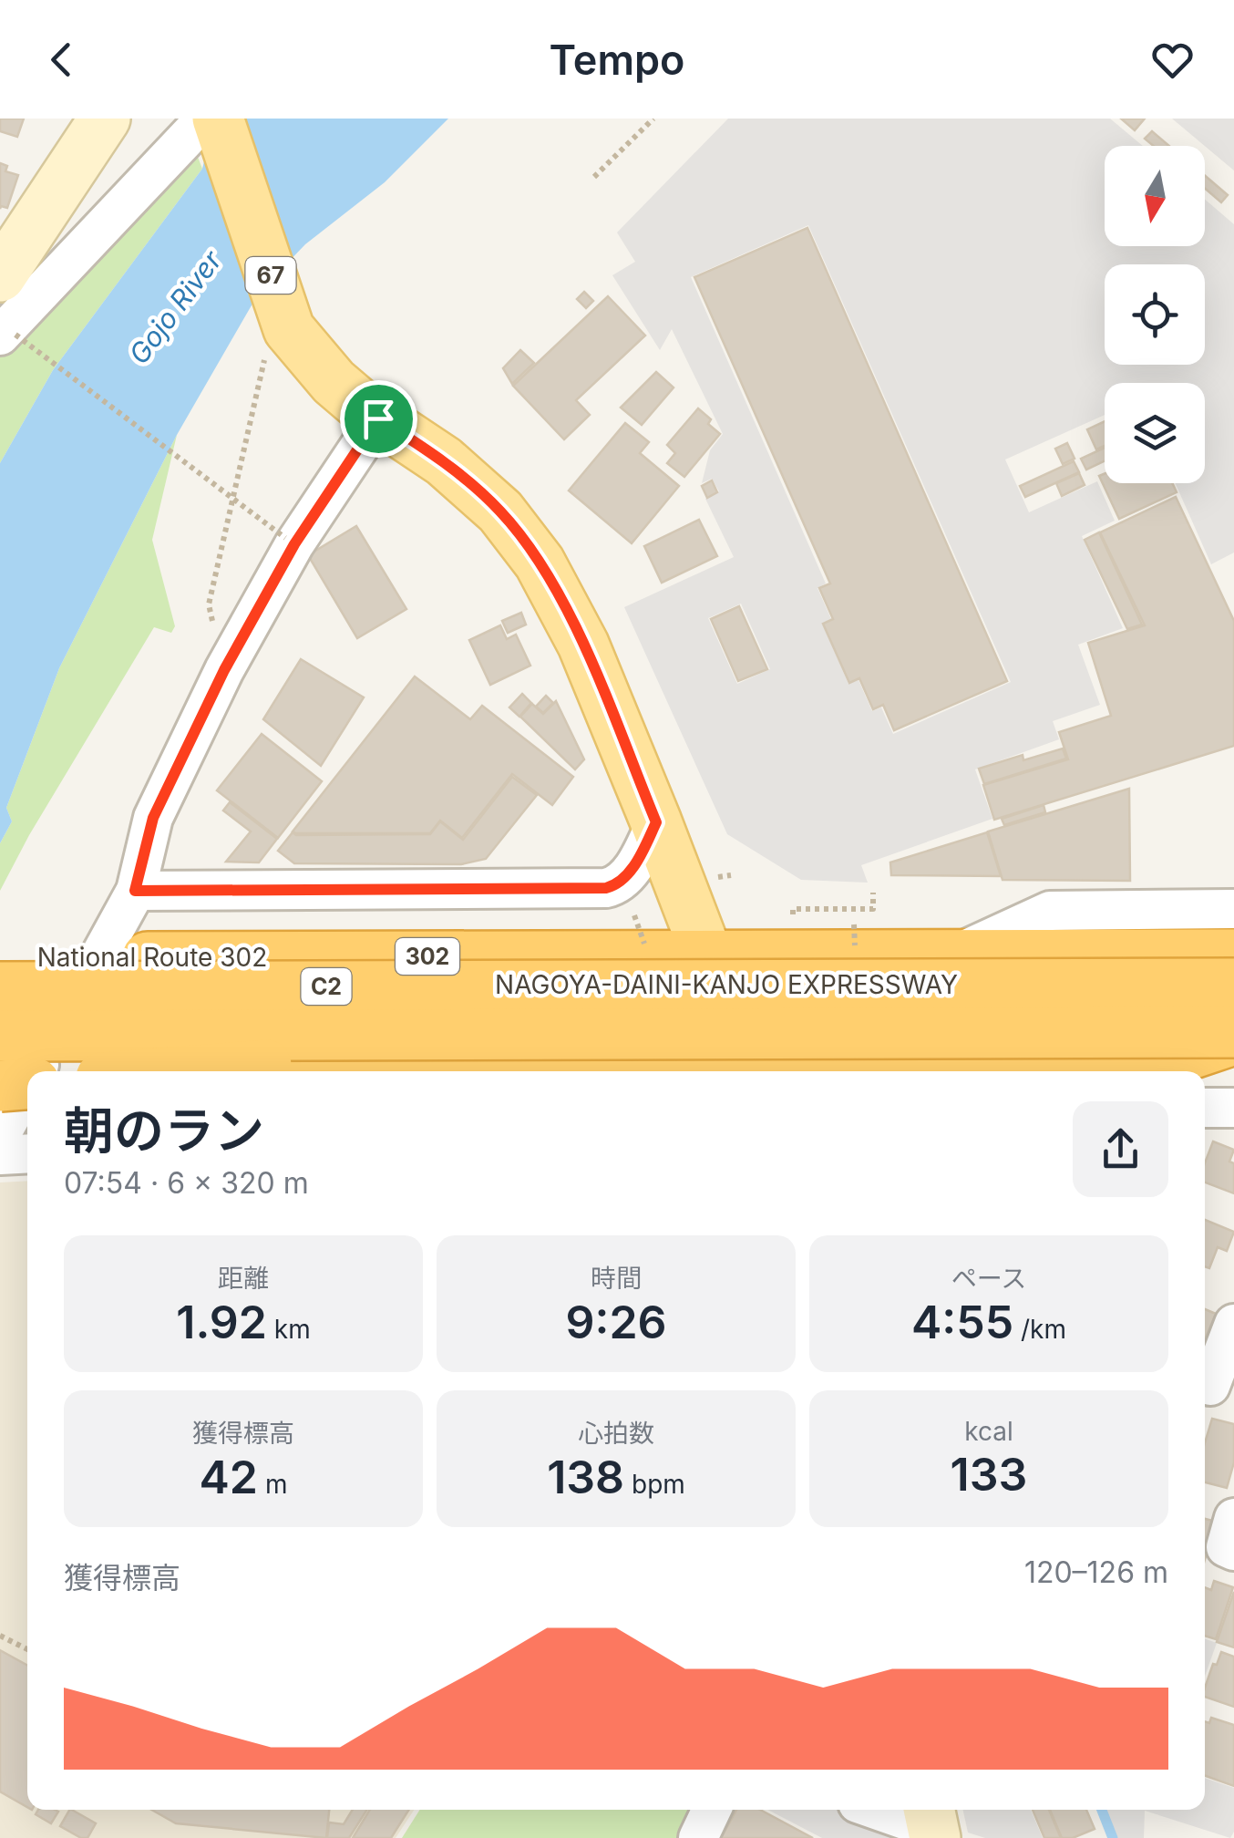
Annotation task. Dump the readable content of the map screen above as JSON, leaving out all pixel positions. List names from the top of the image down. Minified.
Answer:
{"streets":{"highway":["302","National Route 302","NAGOYA-DAINI-KANJO EXPRESSWAY","C2"],"main road":["67"]},"crossings":[["67","National Route 302"]],"water":["Gojo River"],"north":"bottom","page":{"header":"Tempo","heading":["朝のラン","07:54 · 6 × 320 m"],"stats":[["距離","1.92 km"],["時間","9:26"],["ペース","4:55 /km"],["獲得標高","42 m"],["心拍数","138 bpm"],["kcal","133"]],"chart":["獲得標高","120–126 m"]}}
